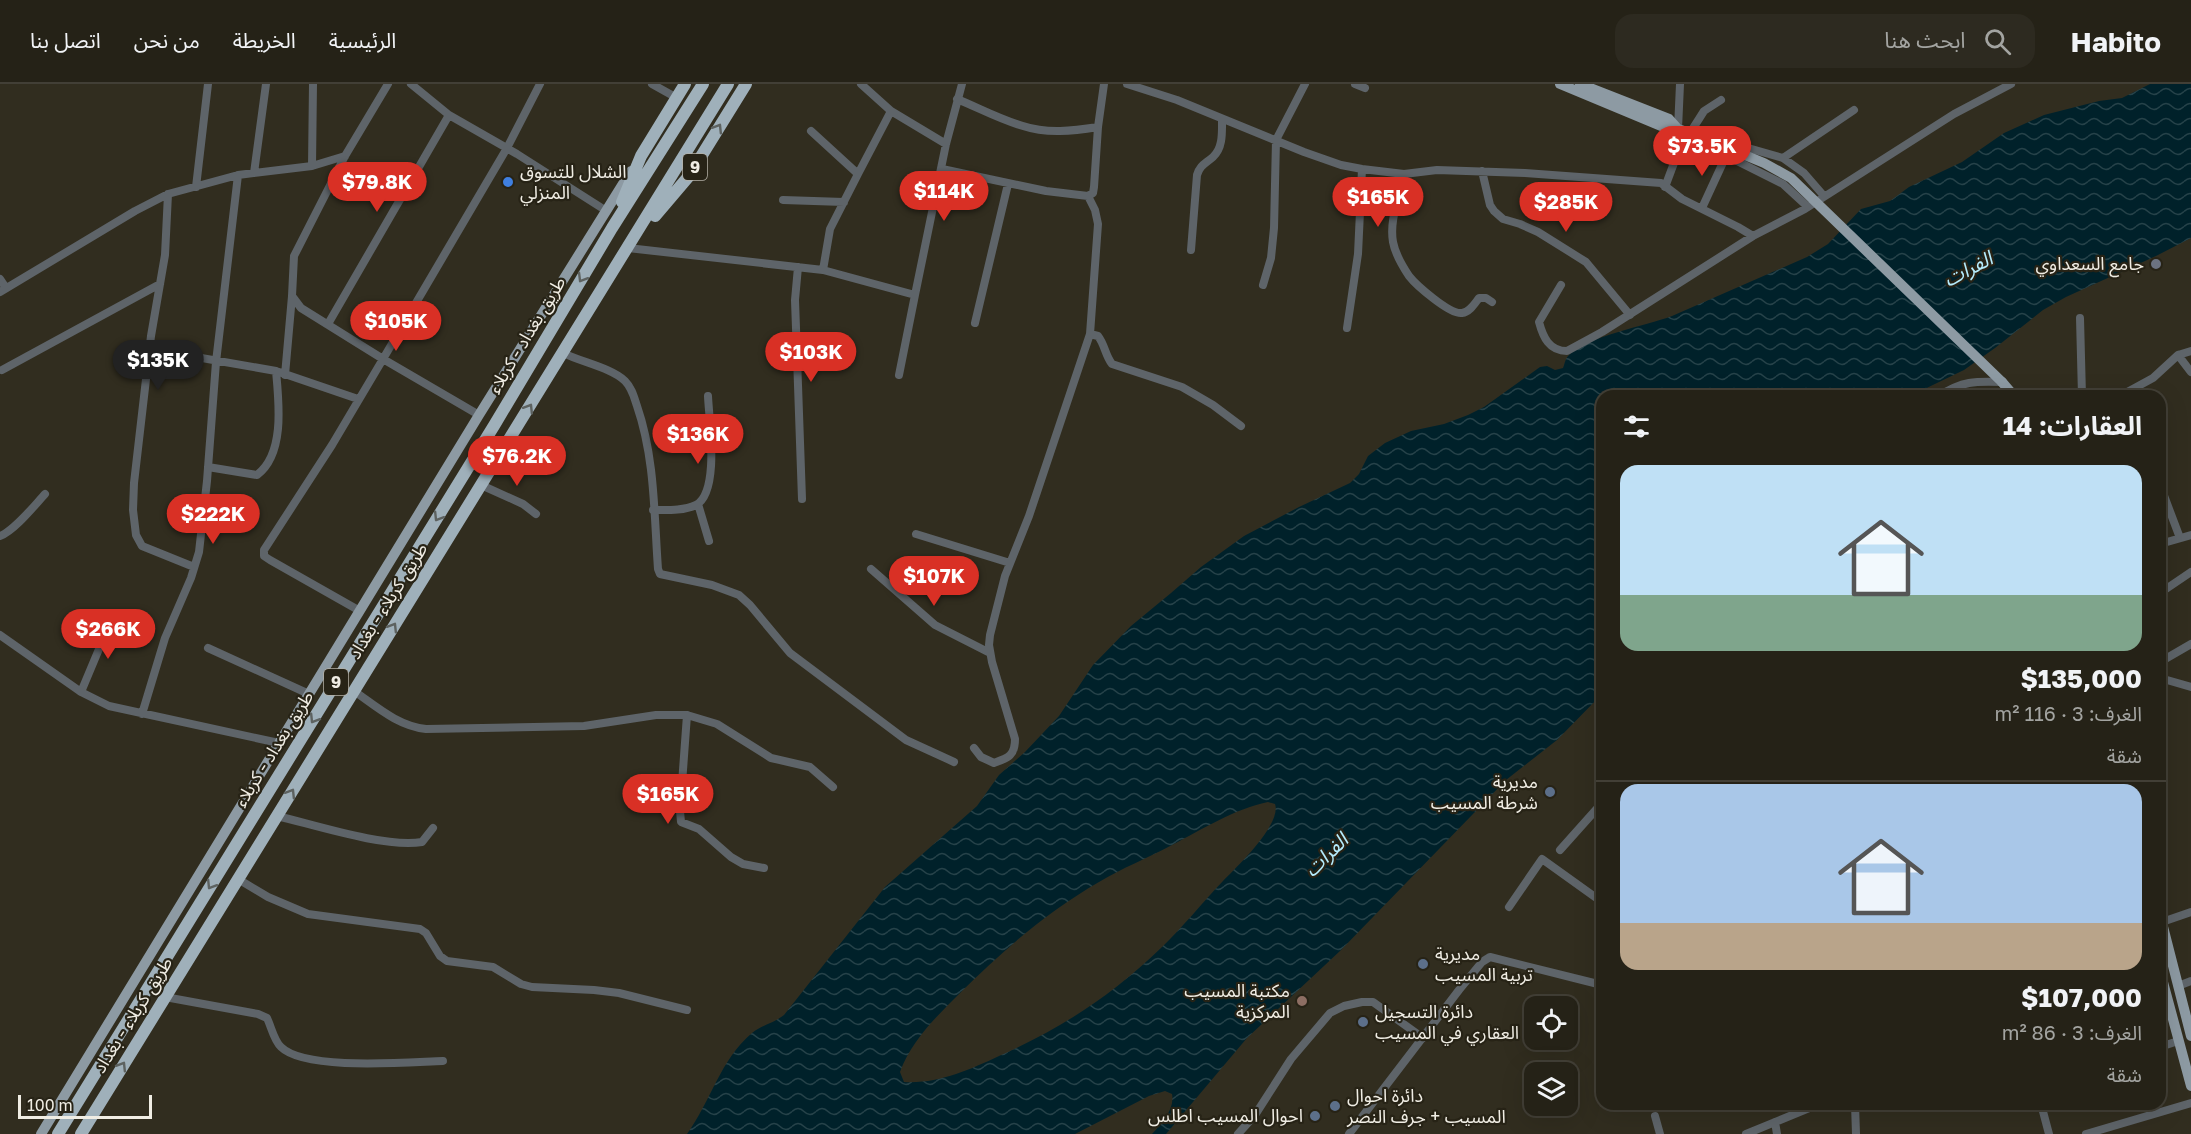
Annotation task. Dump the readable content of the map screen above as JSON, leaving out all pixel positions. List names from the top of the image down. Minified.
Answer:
{"streets":{"highway":["9","طريق بغداد - كربلاء","طريق كربلاء - بغداد"]},"crossings":[["9","طريق بغداد - كربلاء"],["9","طريق كربلاء - بغداد"]],"one_way":["طريق بغداد - كربلاء","طريق كربلاء - بغداد"],"water":["الفرات"],"places":["الشلال للتسوق المنزلي","جامع السعداوي","مديرية شرطة المسيب","مديرية تربية المسيب","مكتبة المسيب المركزية","دائرة التسجيل العقاري في المسيب","دائرة احوال المسيب + جرف النصر","احوال المسيب اطلس"],"scale_bar":"100 m","page":{"header":"Habito","search":"ابحث هنا","nav":["الرئيسية","الخريطة","من نحن","اتصل بنا"],"price":["$73.5K","$79.8K","$114K","$165K","$285K","$105K","$103K","$135K","$136K","$76.2K","$222K","$107K","$266K","$165K"],"heading":"العقارات: 14","list":[{"name":"$135,000","note":"الغرف: 3 · 116 m² · شقة"},{"name":"$107,000","note":"الغرف: 3 · 86 m² · شقة"}],"scale":"100 m"}}
